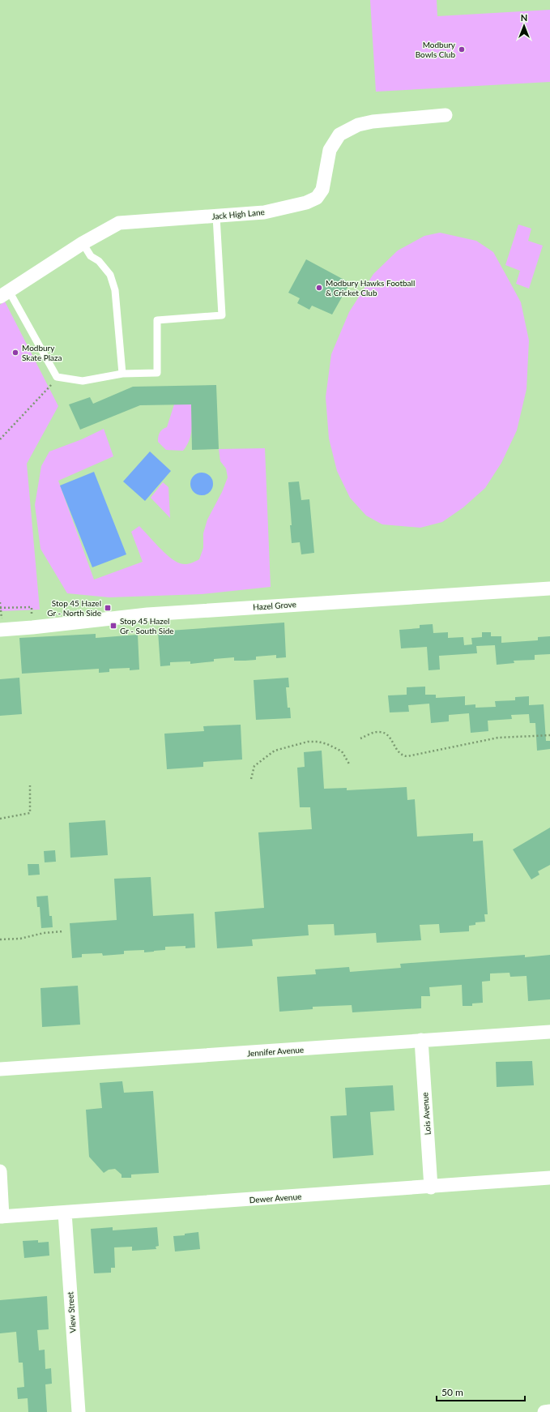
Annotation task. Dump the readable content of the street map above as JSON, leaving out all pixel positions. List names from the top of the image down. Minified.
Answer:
{"streets":{"street":["Jack High Lane","Hazel Grove","Jennifer Avenue","Lois Avenue","Dewer Avenue","View Street"]},"crossings":[["Jennifer Avenue","Lois Avenue"],["Lois Avenue","Dewer Avenue"],["Dewer Avenue","View Street"]],"places":{"other":["Modbury Bowls Club","Modbury Hawks Football & Cricket Club","Modbury Skate Plaza"],"transit":["Stop 45 Hazel Gr - North Side","Stop 45 Hazel Gr - South Side"]},"scale_bar":"50 m","north":"top"}
